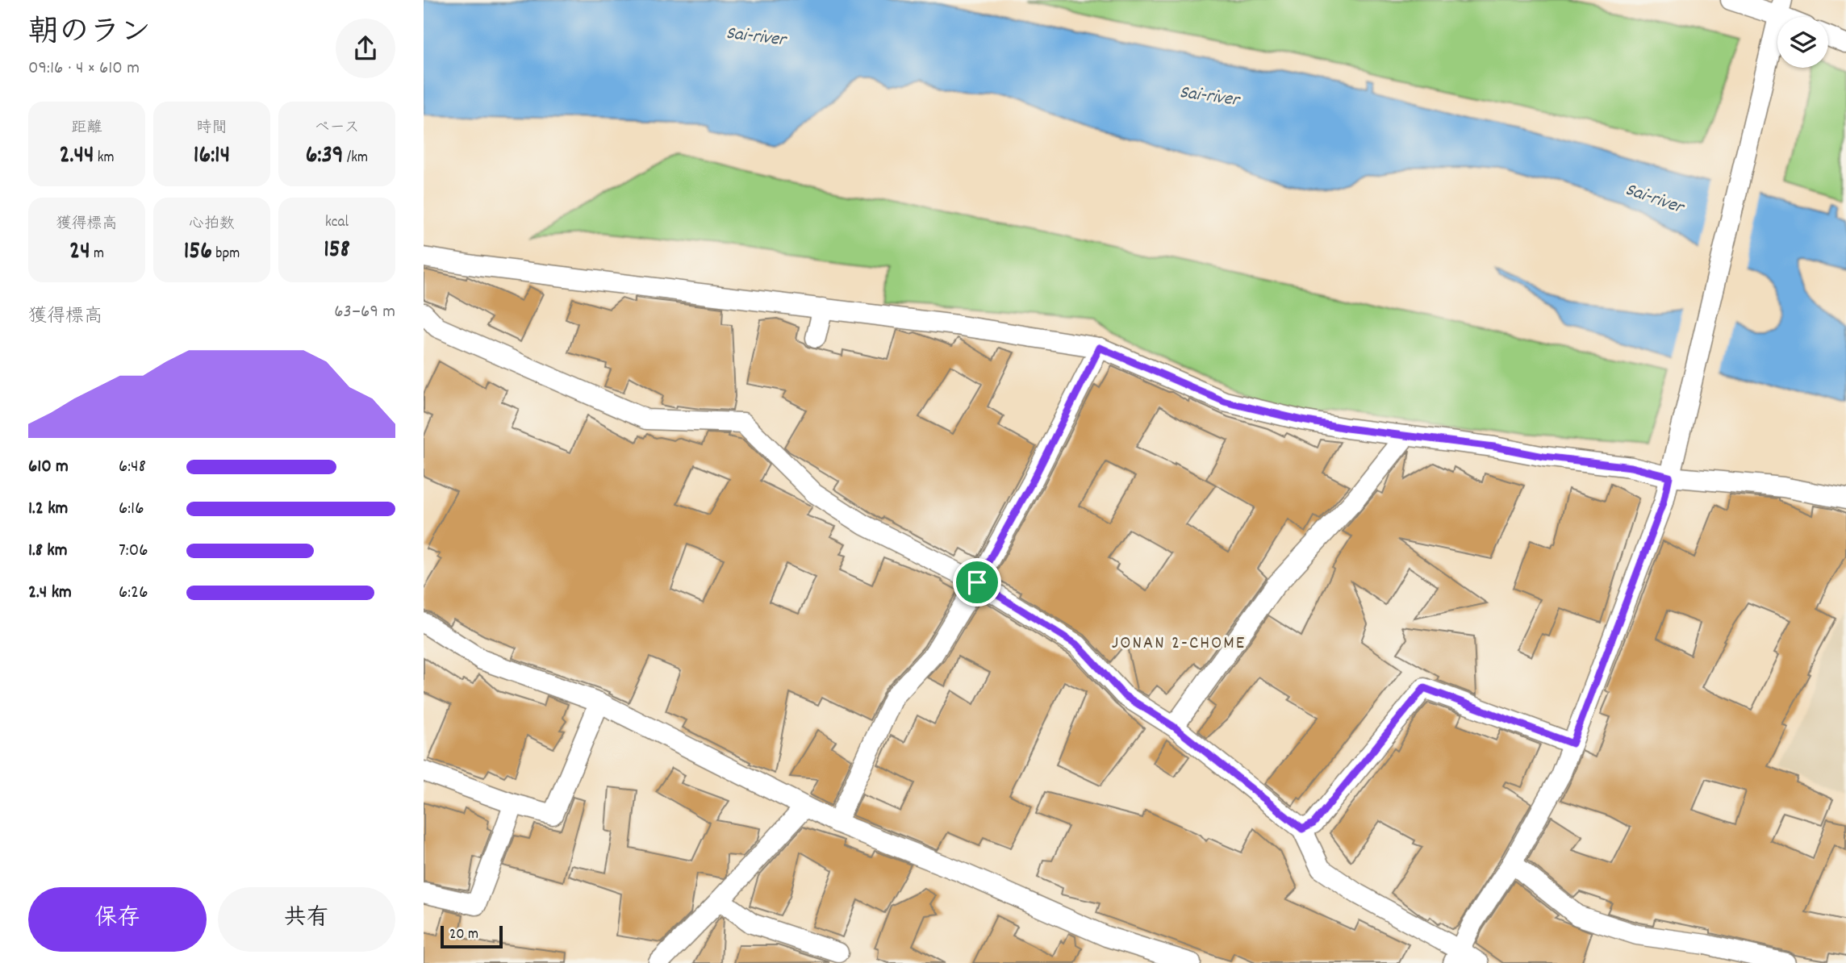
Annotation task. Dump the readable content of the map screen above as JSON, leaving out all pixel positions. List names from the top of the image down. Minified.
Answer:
{"districts":["JONAN 2-CHOME"],"water":["Sai-river"],"scale_bar":"20 m","page":{"heading":["朝のラン","09:16 · 4 × 610 m"],"stats":[["距離","2.44 km"],["時間","16:14"],["ペース","6:39 /km"],["獲得標高","24 m"],["心拍数","156 bpm"],["kcal","158"]],"chart":["獲得標高","63–69 m"],"list":[{"name":"610 m","note":"6:48"},{"name":"1.2 km","note":"6:16"},{"name":"1.8 km","note":"7:06"},{"name":"2.4 km","note":"6:26"}],"buttons":["保存","共有"],"scale":"20 m"}}
